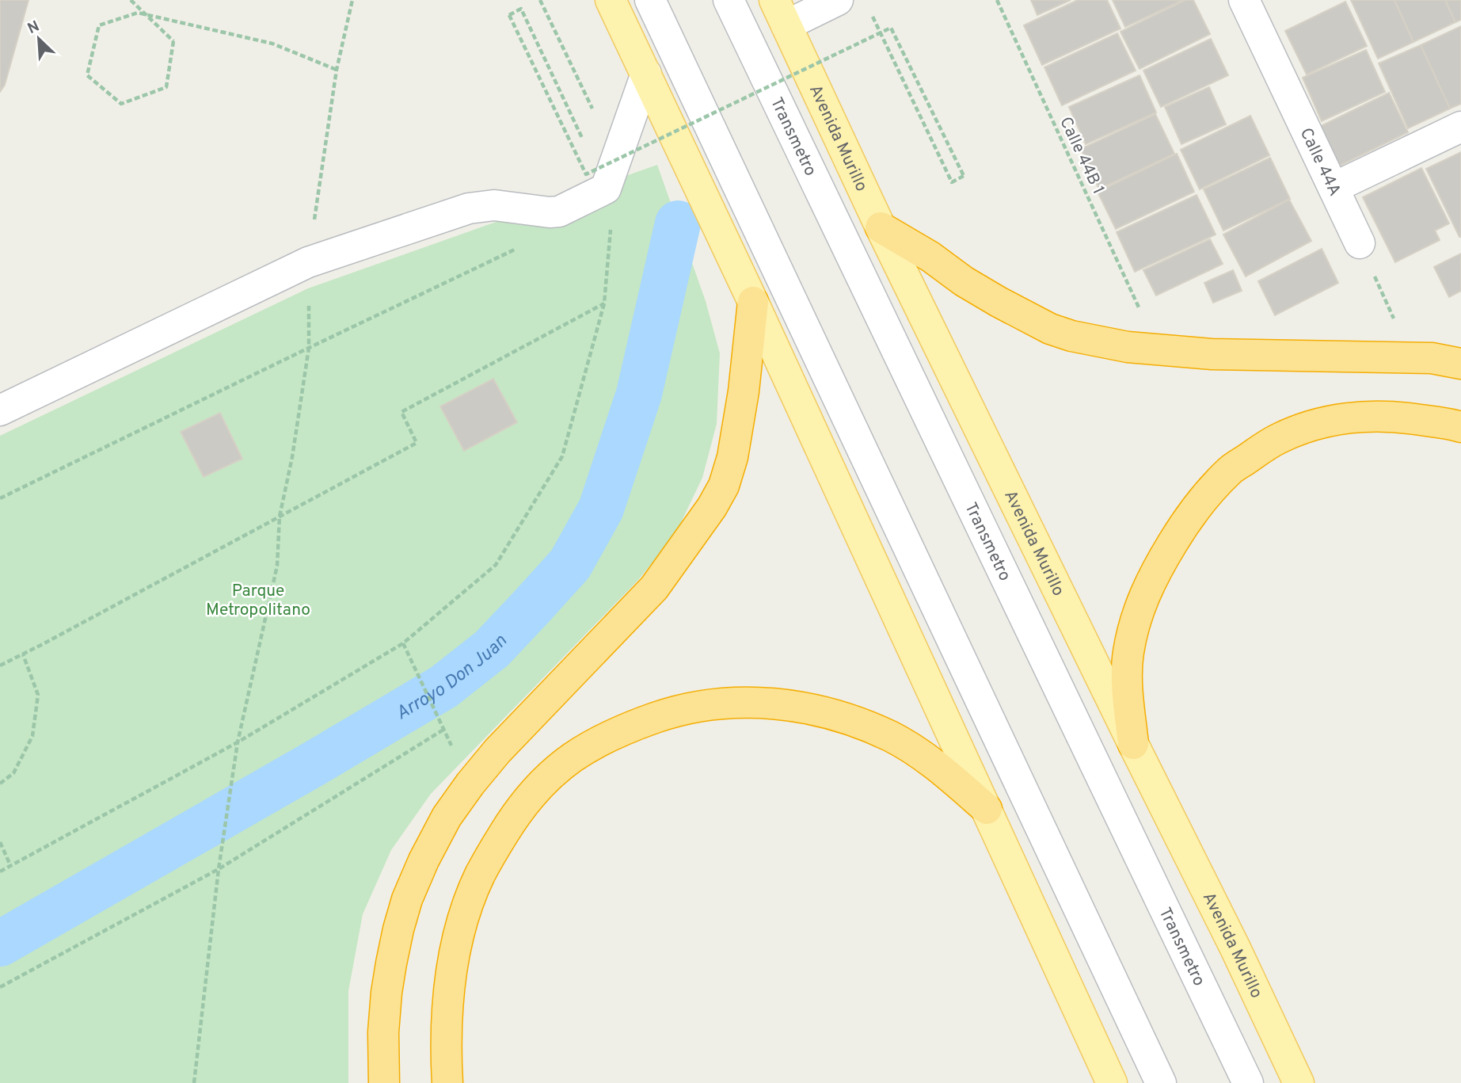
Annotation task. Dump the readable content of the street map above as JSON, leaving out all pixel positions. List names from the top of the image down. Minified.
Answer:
{"streets":{"main road":["Avenida Murillo"],"street":["Transmetro","Calle 44A"],"path":["Calle 44B 1"]},"water":["Arroyo Don Juan"],"parks":["Parque Metropolitano"],"north":"top left"}
